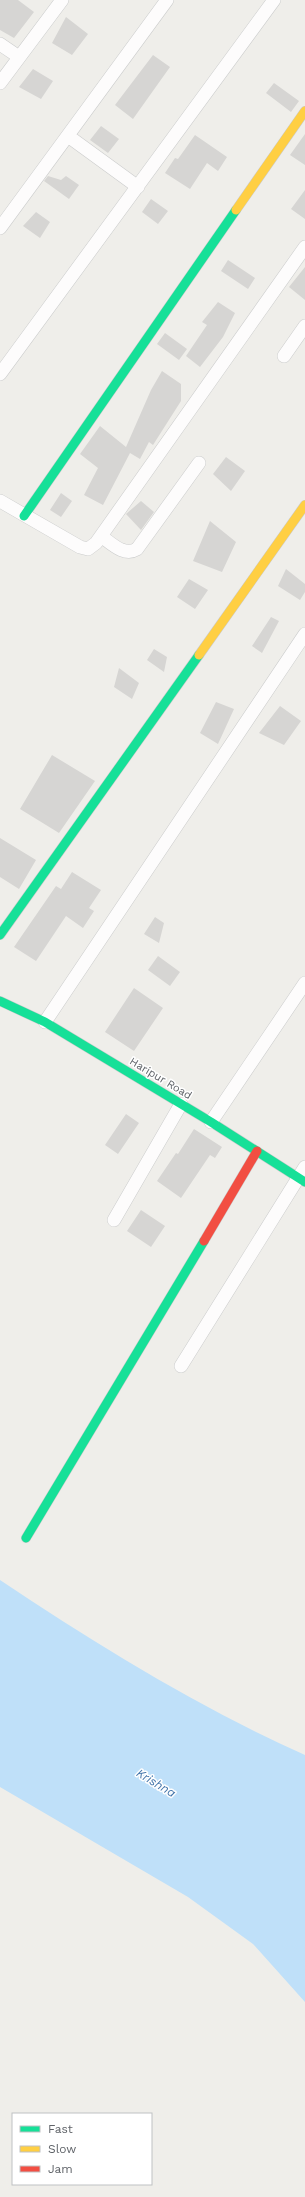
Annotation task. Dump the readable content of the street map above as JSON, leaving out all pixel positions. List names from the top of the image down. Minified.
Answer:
{"streets":{"street":["Haripur Road"]},"water":["Krishna"],"legend":["Fast","Slow","Jam"]}
